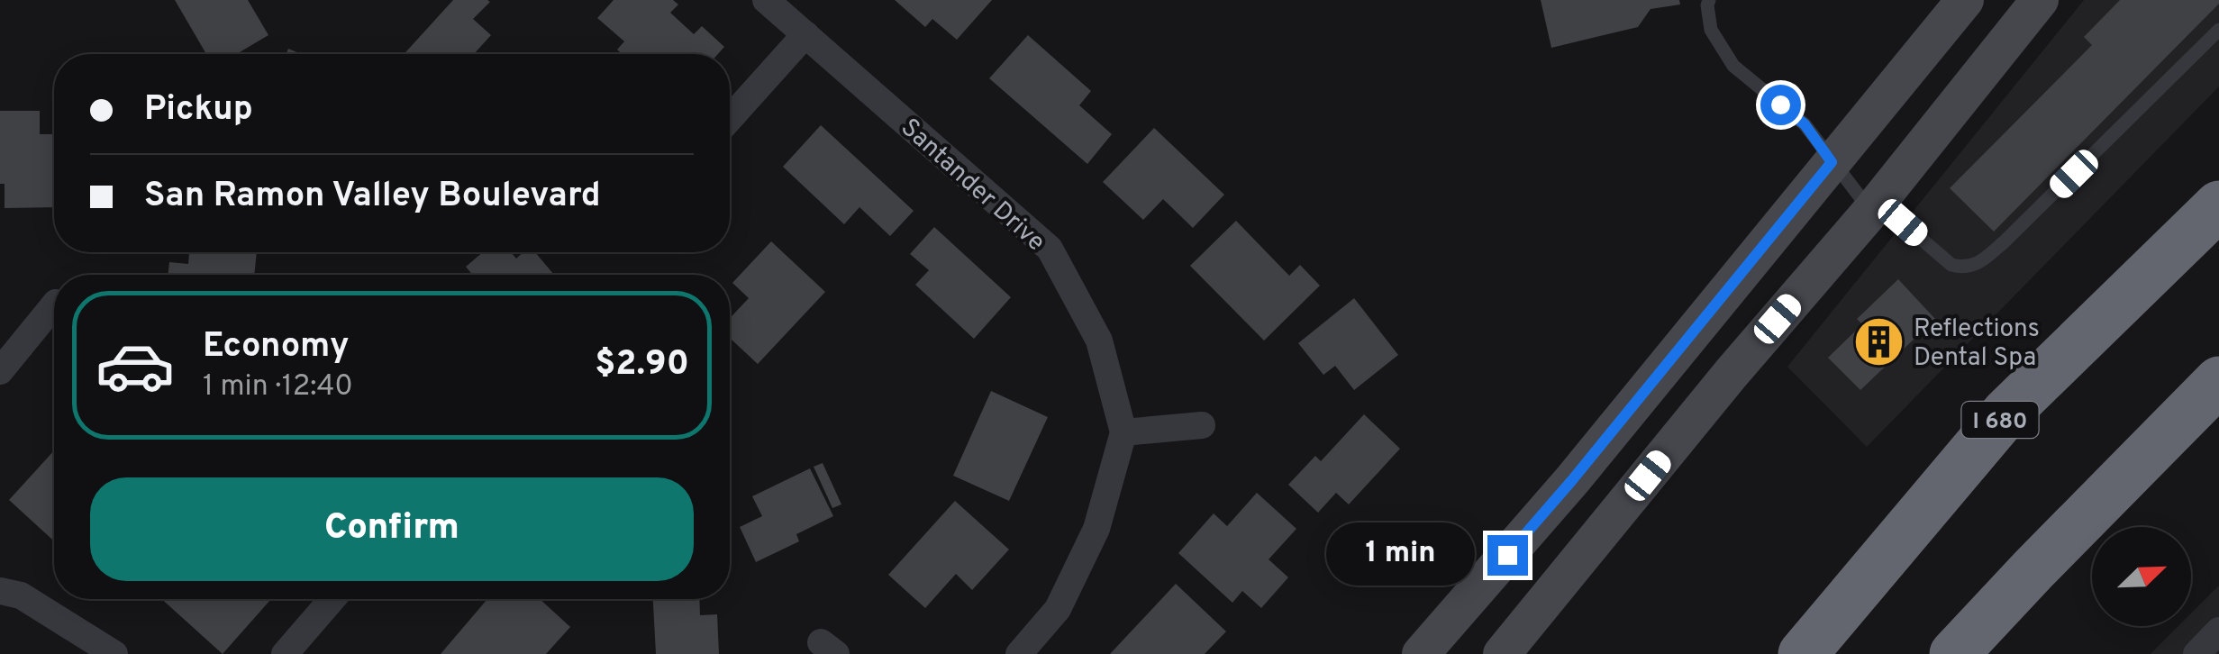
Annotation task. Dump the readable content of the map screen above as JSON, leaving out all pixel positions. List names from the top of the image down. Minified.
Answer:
{"streets":{"highway":["I 680"],"street":["Santander Drive"]},"places":{"building":["Reflections Dental Spa"]},"north":"top right","page":{"banner":["Pickup","San Ramon Valley Boulevard"],"list":[{"name":"Economy","note":"1 min · 12:40","value":"$2.90"}],"buttons":"Confirm","bubble":"1 min"}}
